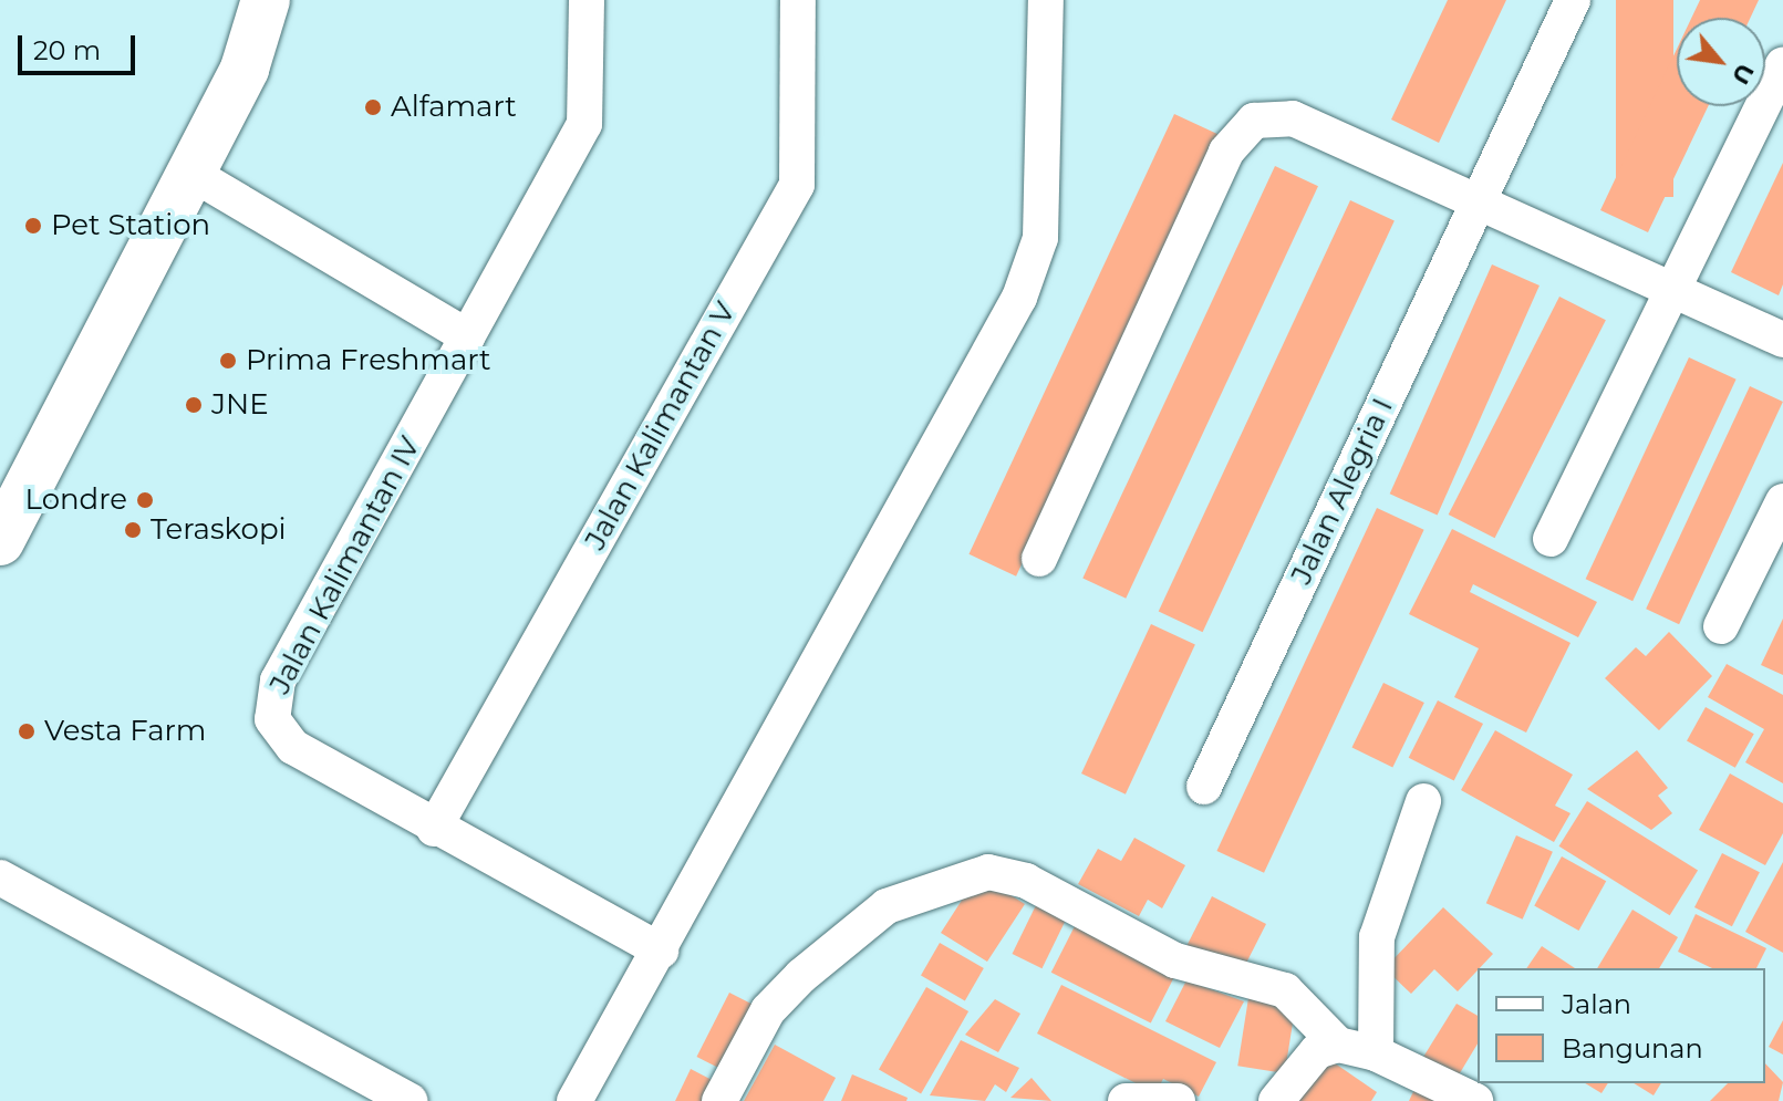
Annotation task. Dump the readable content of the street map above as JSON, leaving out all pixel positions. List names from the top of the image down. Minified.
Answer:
{"streets":{"street":["Jalan Kalimantan V","Jalan Alegria I","Jalan Kalimantan IV"]},"crossings":[["Jalan Kalimantan V","Jalan Kalimantan IV"]],"places":["Alfamart","Pet Station","Prima Freshmart","JNE","Londre","Teraskopi","Vesta Farm"],"legend":["Jalan","Bangunan"],"scale_bar":"20 m","north":"bottom right"}
